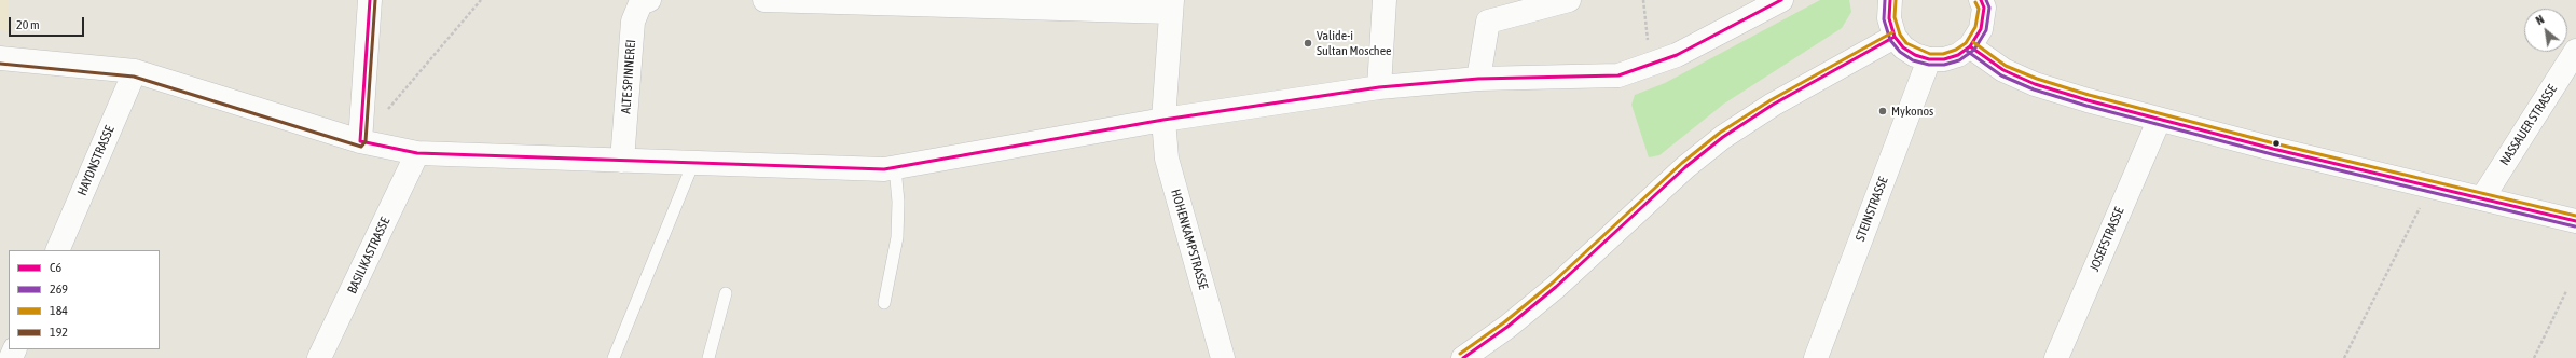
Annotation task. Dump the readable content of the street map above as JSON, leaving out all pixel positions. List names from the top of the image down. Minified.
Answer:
{"streets":{"street":["ALTE SPINNEREI","NASSAUER STRASSE","HAYDNSTRASSE","STEINSTRASSE","HOHENKAMPSTRASSE","JOSEFSTRASSE","BASILIKASTRASSE"]},"places":["Valide-i Sultan Moschee","Mykonos"],"lines":["transit line C6","transit line 269","transit line 184","transit line 192"],"legend":["C6","269","184","192"],"scale_bar":"20 m","north":"top left"}
